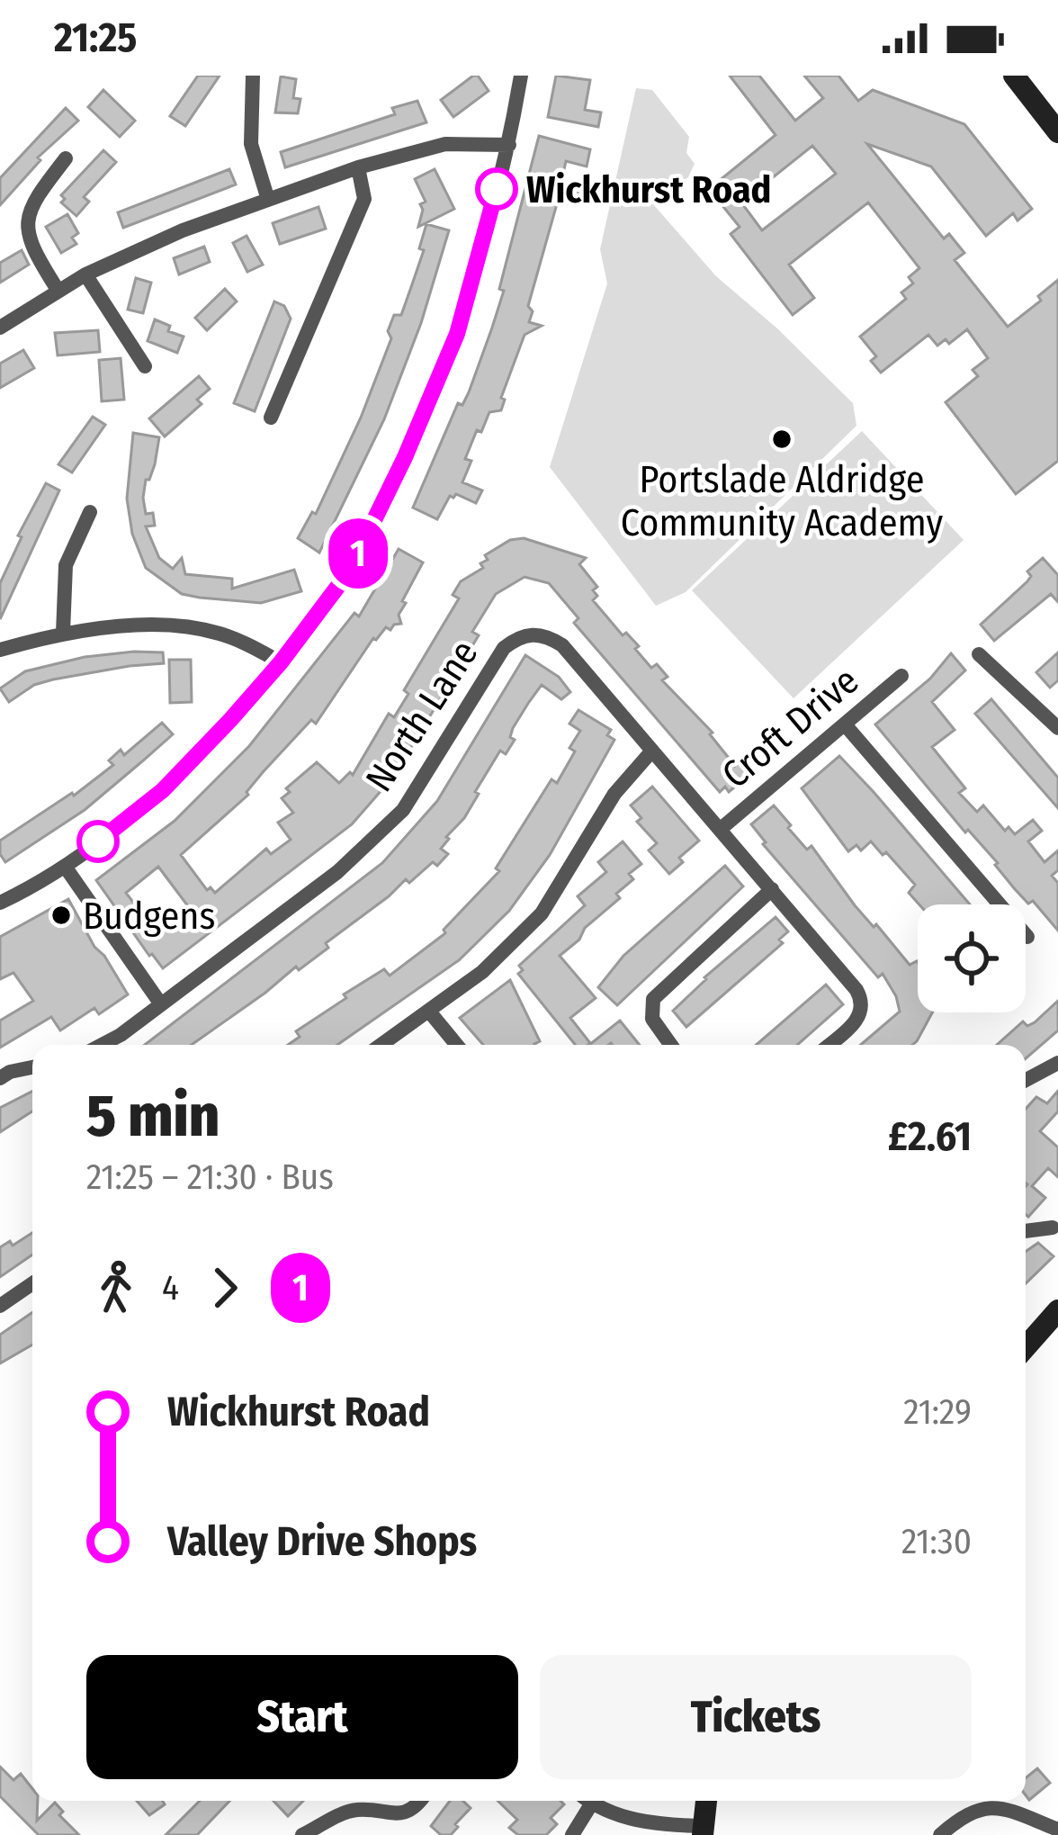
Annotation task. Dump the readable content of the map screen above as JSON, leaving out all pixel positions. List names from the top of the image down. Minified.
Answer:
{"streets":{"street":["North Lane","Croft Drive"]},"crossings":[["North Lane","Croft Drive"]],"places":["Wickhurst Road","Portslade Aldridge Community Academy","Budgens"],"lines":["bus line 1"],"page":{"status":"21:25","on_map":"1","heading":["5 min","21:25 – 21:30 · Bus","£2.61"],"legs":["4","1"],"list":[{"name":"Wickhurst Road","value":"21:29"},{"name":"Valley Drive Shops","value":"21:30"}],"buttons":["Start","Tickets"]}}
